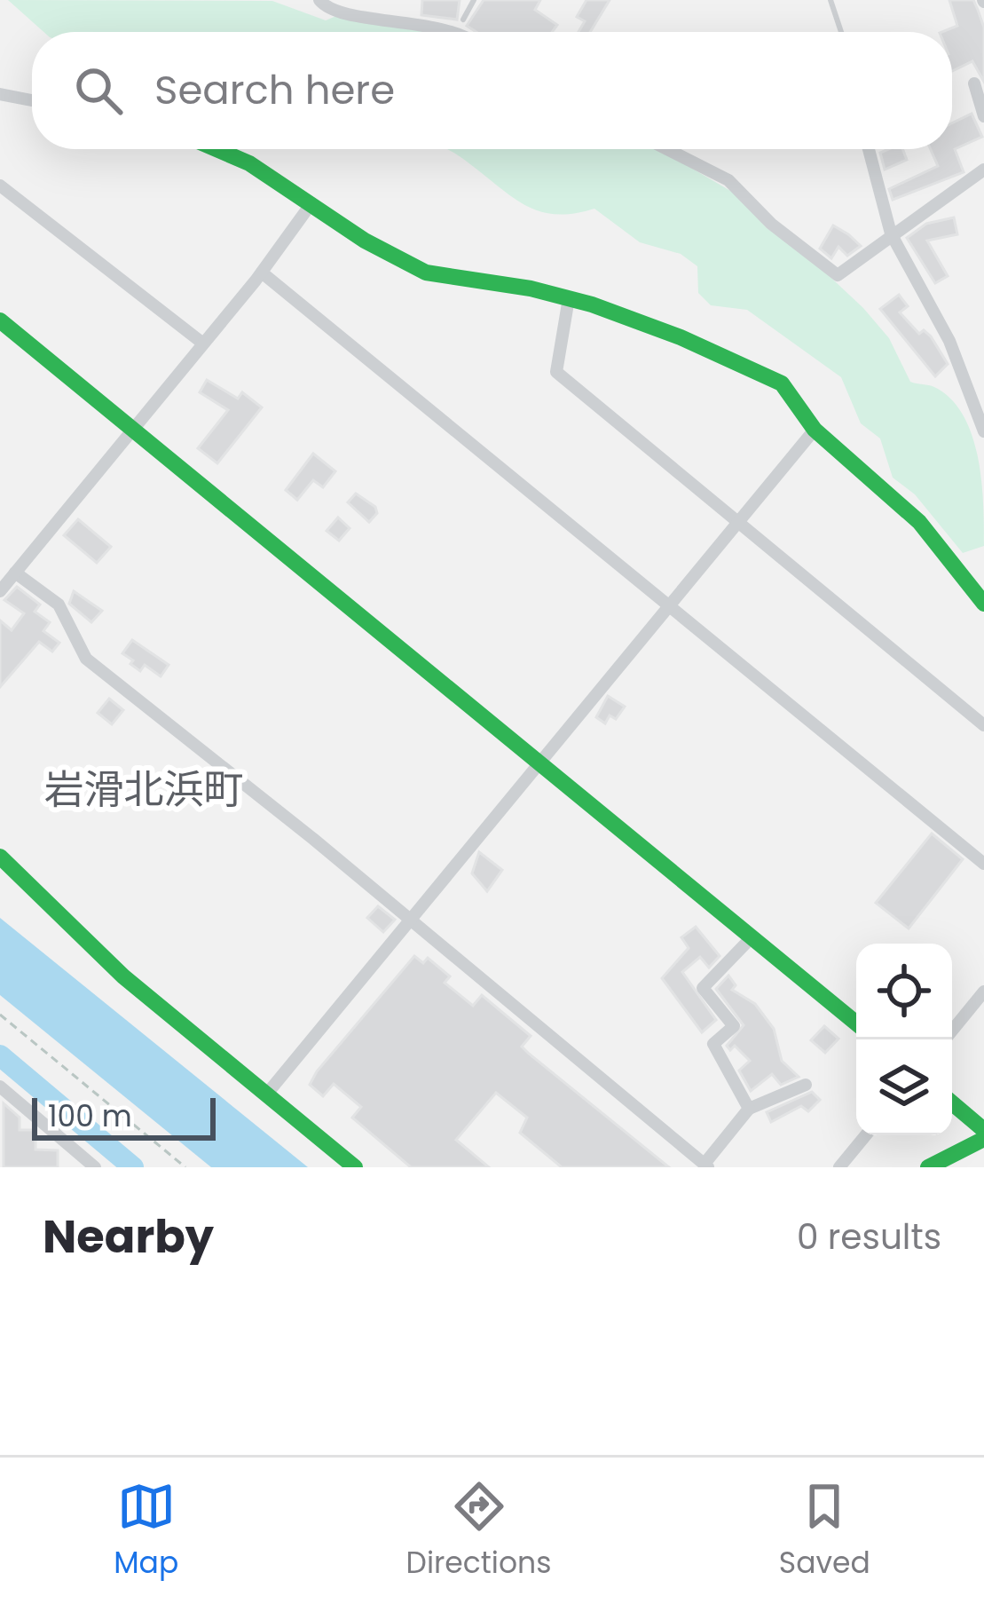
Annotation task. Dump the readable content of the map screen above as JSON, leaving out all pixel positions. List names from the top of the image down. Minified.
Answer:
{"districts":["岩滑北浜町"],"scale_bar":"100 m","page":{"search":"Search here","scale":"100 m","heading":["Nearby","0 results"],"nav":["Map","Directions","Saved"]}}
